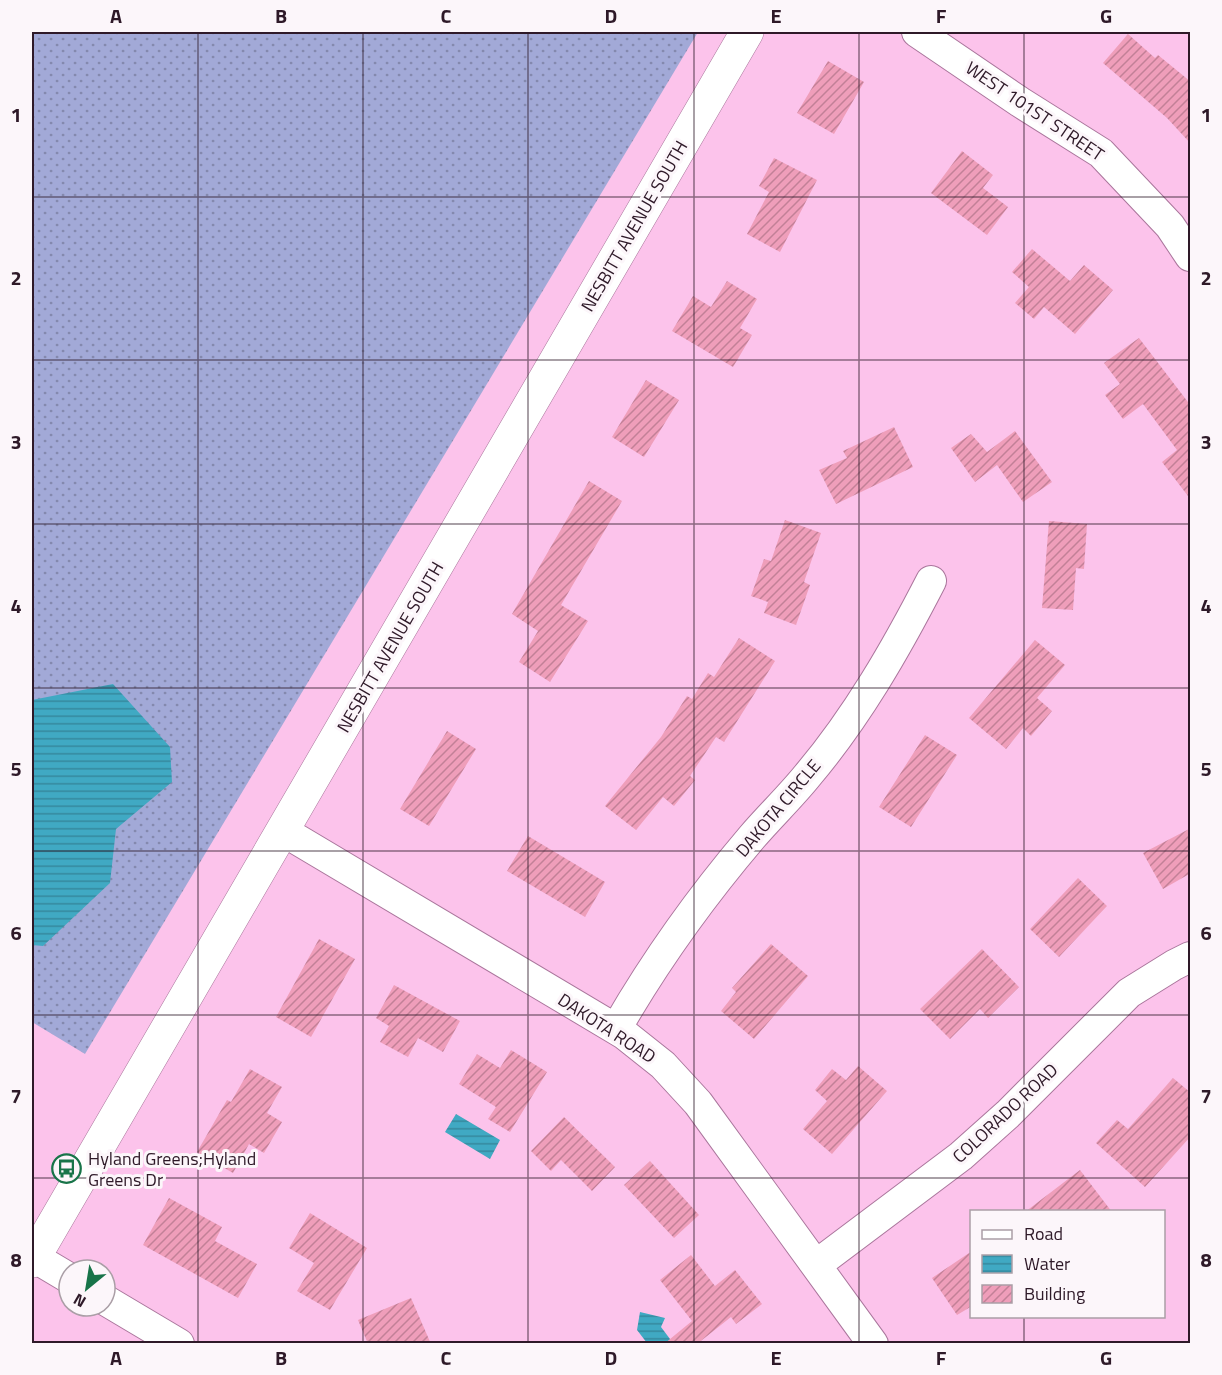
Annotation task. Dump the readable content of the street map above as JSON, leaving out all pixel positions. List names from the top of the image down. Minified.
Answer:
{"streets":{"street":["WEST 101ST STREET","NESBITT AVENUE SOUTH","DAKOTA CIRCLE","DAKOTA ROAD","COLORADO ROAD"]},"crossings":[["NESBITT AVENUE SOUTH","DAKOTA ROAD"],["DAKOTA CIRCLE","DAKOTA ROAD"],["DAKOTA ROAD","COLORADO ROAD"]],"places":{"bus stop":["Hyland Greens;Hyland Greens Dr"]},"legend":["Road","Water","Building"],"north":"bottom left","grid":{"columns":["A","B","C","D","E","F","G"],"rows":["1","2","3","4","5","6","7","8"]}}
